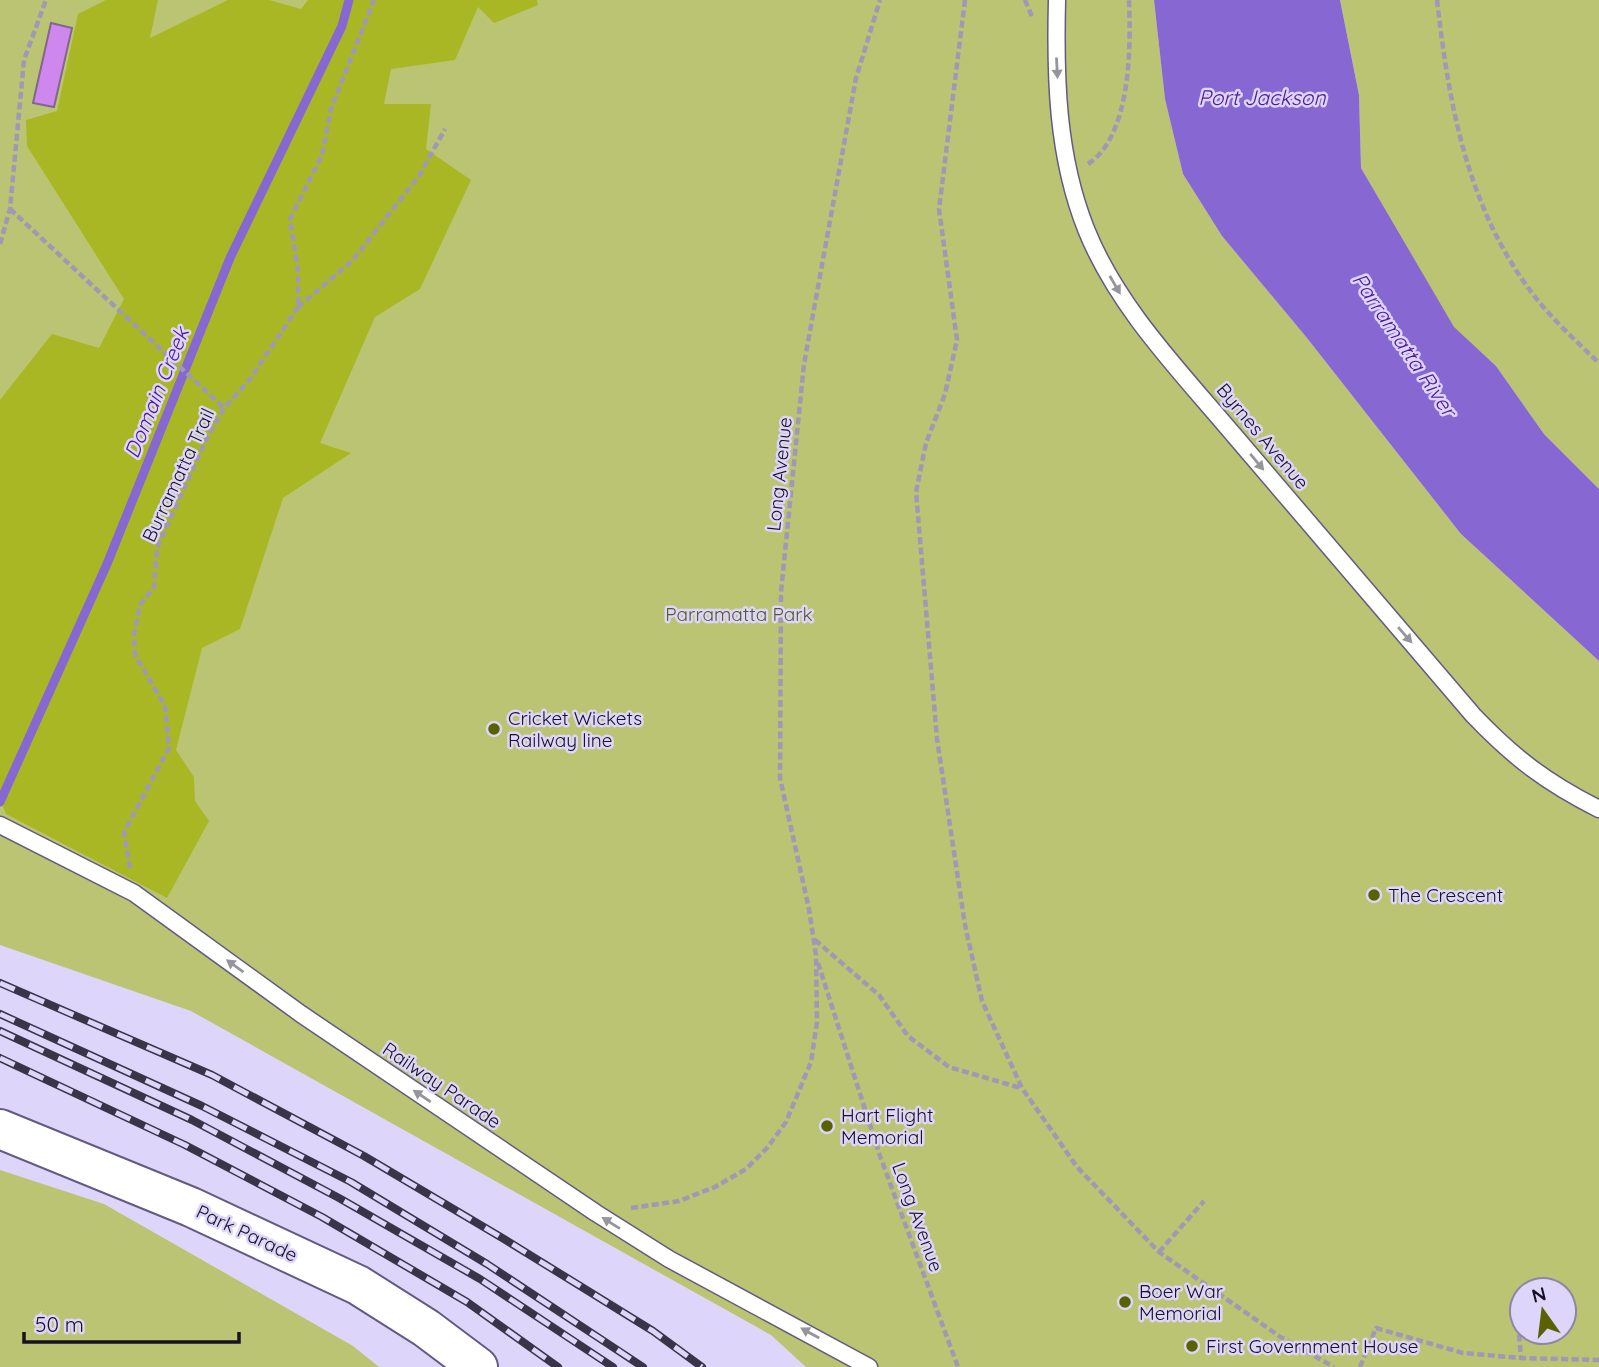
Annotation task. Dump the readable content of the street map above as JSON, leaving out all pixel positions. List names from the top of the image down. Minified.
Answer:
{"streets":{"street":["Park Parade"],"lane":["Byrnes Avenue","Railway Parade"],"path":["Long Avenue","Burramatta Trail"]},"crossings":[["Burramatta Trail","Railway Parade"]],"one_way":["Byrnes Avenue","Railway Parade"],"water":["Port Jackson","Parramatta River","Domain Creek"],"parks":["Parramatta Park"],"places":["Cricket Wickets Railway line","The Crescent","Hart Flight Memorial","Boer War Memorial","First Government House"],"scale_bar":"50 m","north":"top"}
